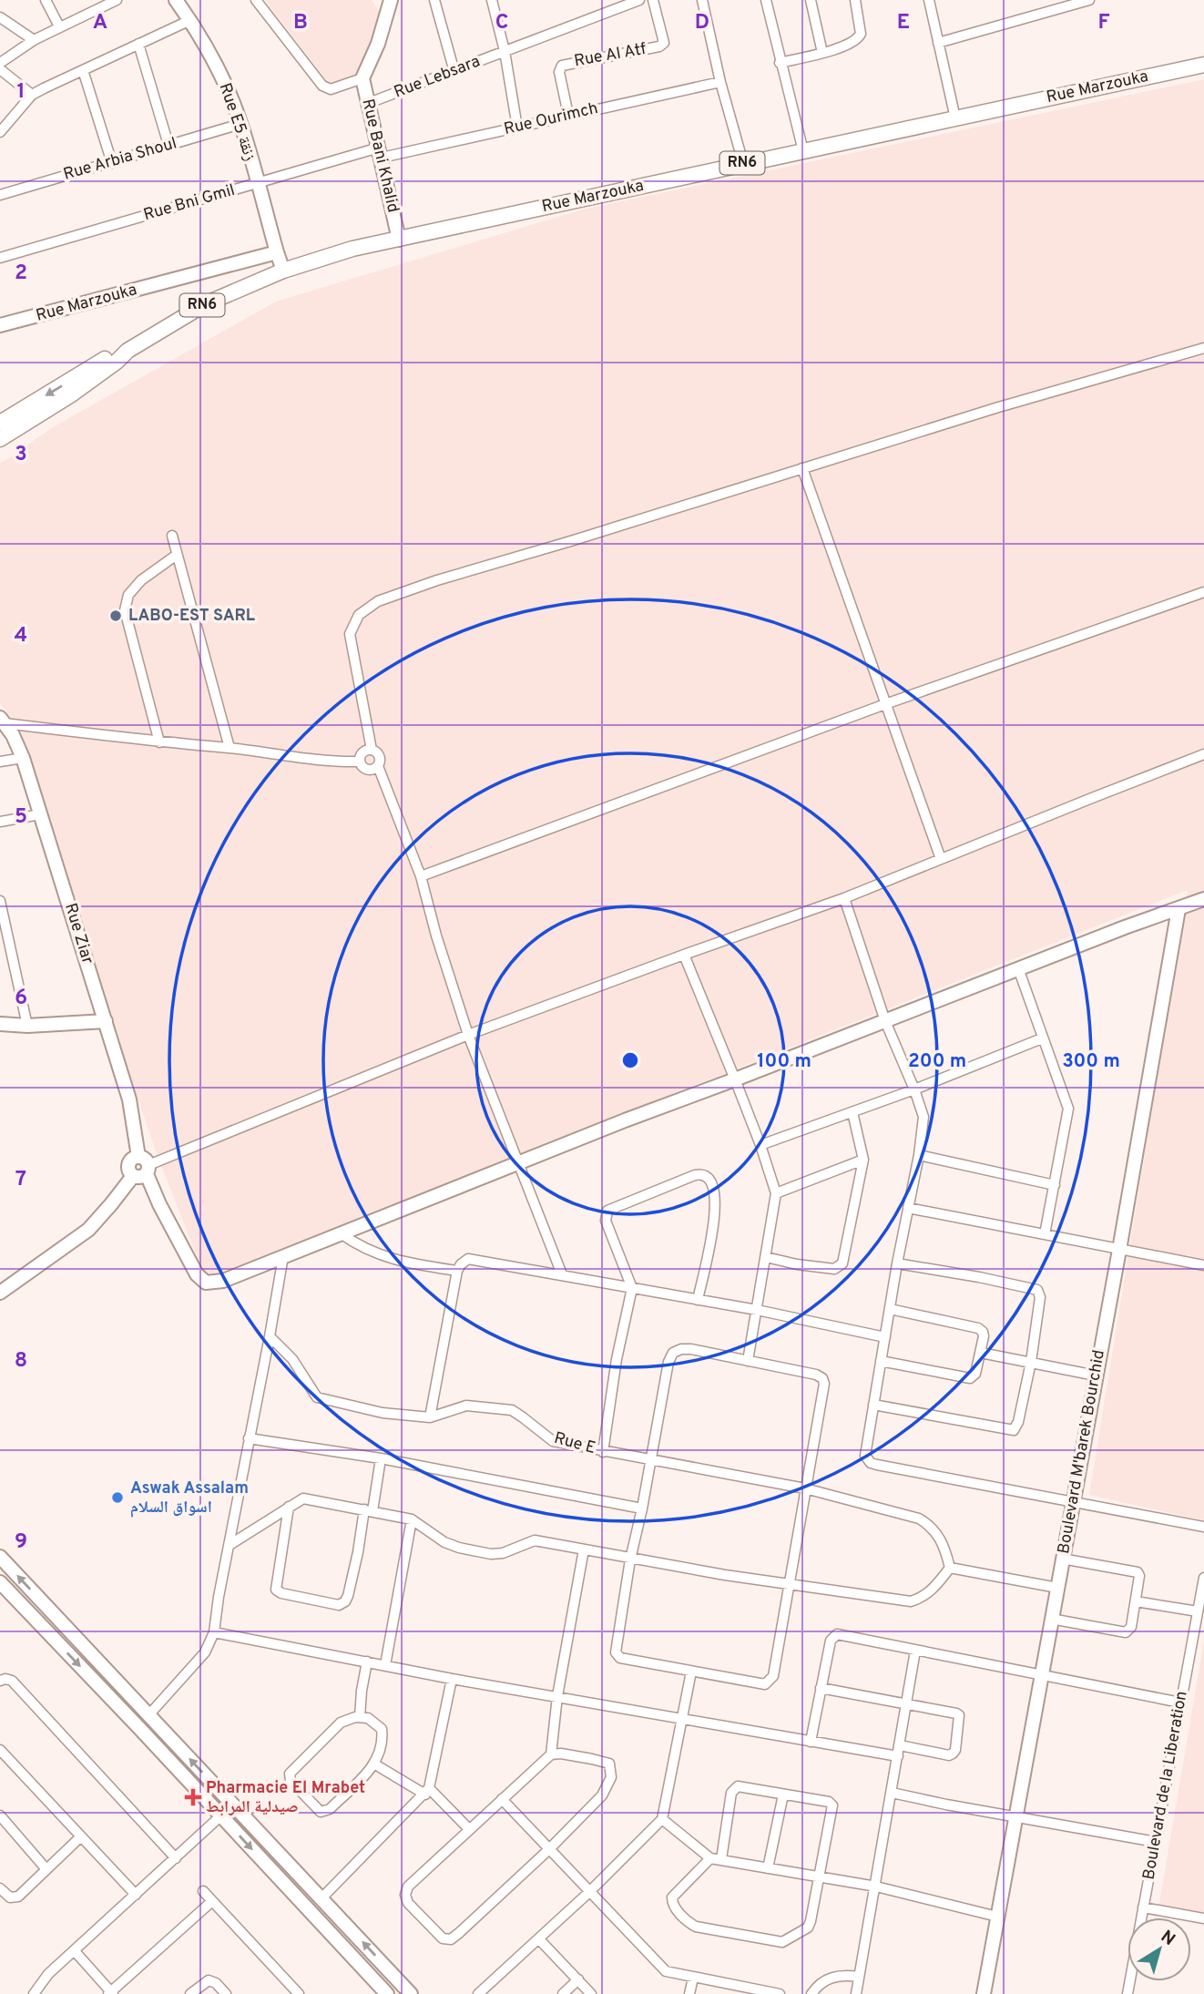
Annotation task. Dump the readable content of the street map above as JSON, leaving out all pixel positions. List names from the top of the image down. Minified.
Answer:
{"streets":{"main road":["Rue Marzouka","RN6"],"street":["Rue Al Atf","Rue Lebsara","Rue Ourimch","Rue E5 زنقة","Rue Bani Khalid","Rue Arbia Shoul","Rue Bni Gmil","Rue Ziar","Rue E","Boulevard M'barek Bourchid","Boulevard de la Liberation"]},"crossings":[["Rue Al Atf","Rue Ourimch"],["Rue Lebsara","Rue Bani Khalid"],["Rue Marzouka","Rue E5 زنقة"],["Rue Marzouka","Rue Bani Khalid"],["Rue Marzouka","RN6"],["Rue Ourimch","Rue Bani Khalid"],["Rue Ourimch","Rue Bni Gmil"],["Rue E5 زنقة","Rue Arbia Shoul"],["Rue E5 زنقة","Rue Bni Gmil"],["Rue Bani Khalid","Rue Bni Gmil"]],"places":{"other":["LABO-EST SARL","Aswak Assalam اسواق السلام"],"health":["Pharmacie El Mrabet صيدلية المرابط"]},"north":"top right","grid":{"columns":["A","B","C","D","E","F"],"rows":["1","2","3","4","5","6","7","8","9"]},"rings":["100 m","200 m","300 m"]}
